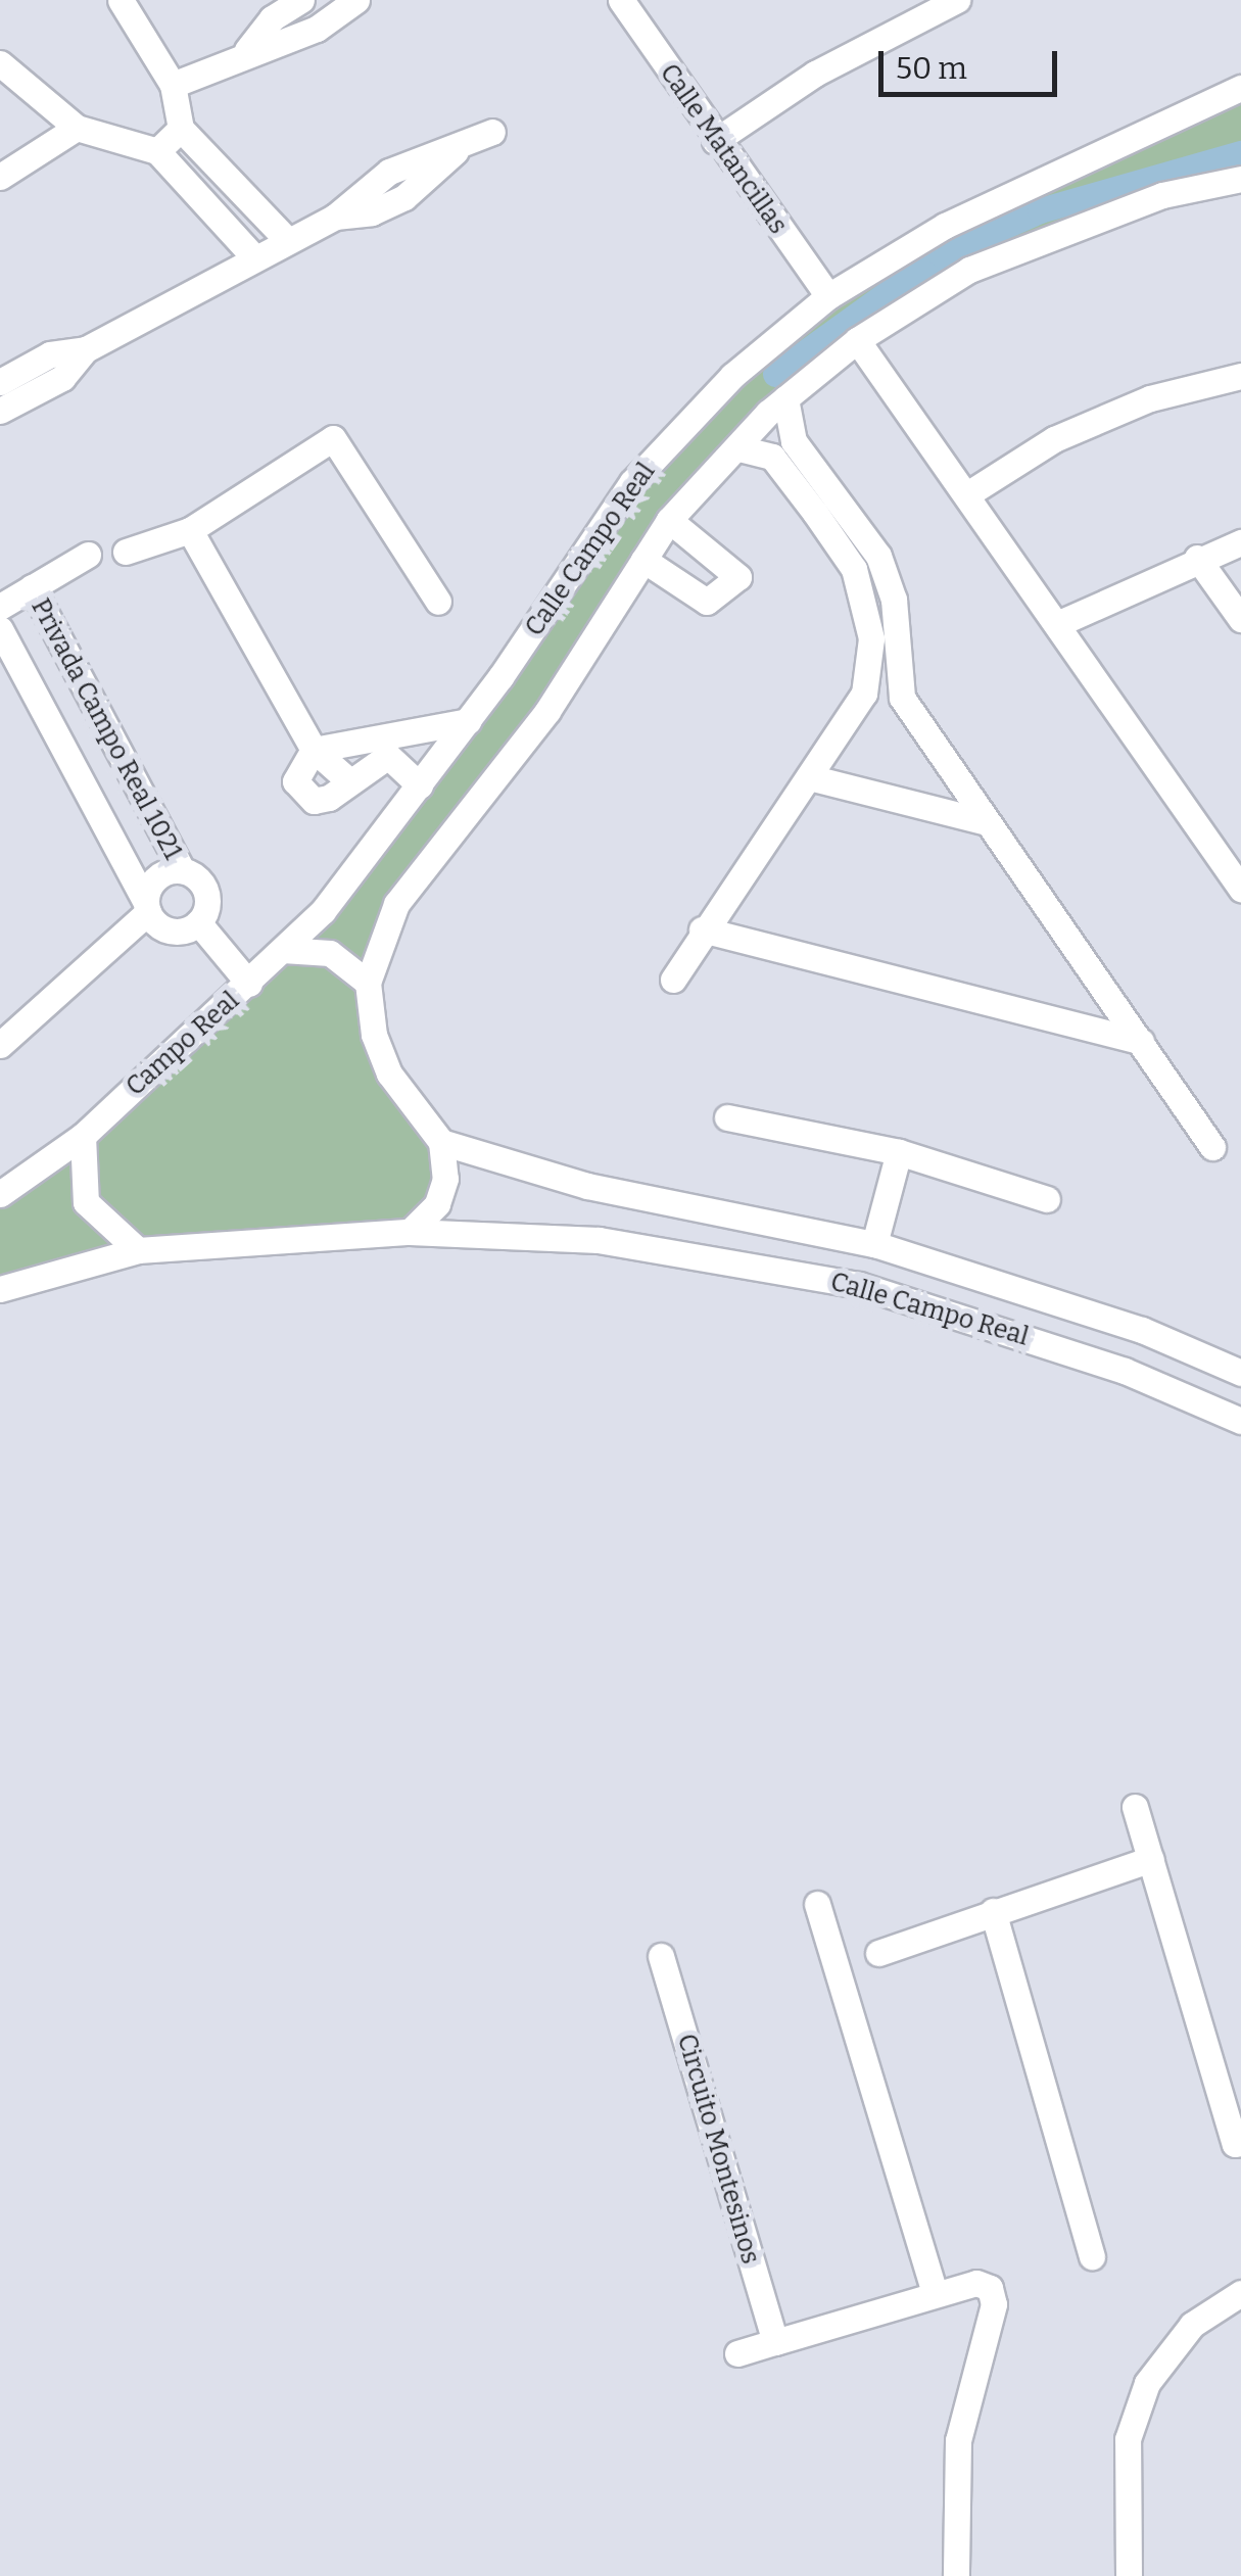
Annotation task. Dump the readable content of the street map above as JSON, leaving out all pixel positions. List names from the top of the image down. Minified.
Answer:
{"streets":{"street":["Calle Matancillas","Calle Campo Real","Privada Campo Real 1021","Campo Real","Circuito Montesinos"]},"crossings":[["Calle Matancillas","Calle Campo Real"],["Calle Campo Real","Campo Real"]],"scale_bar":"50 m"}
